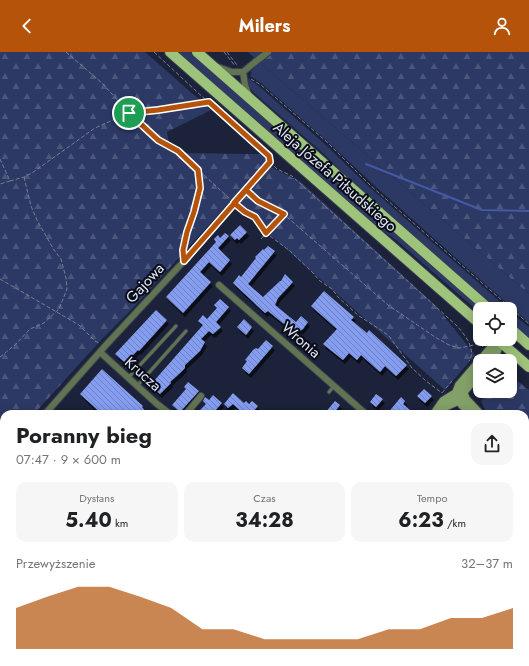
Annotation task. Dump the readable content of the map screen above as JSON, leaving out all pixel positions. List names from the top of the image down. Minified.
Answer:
{"streets":{"main road":["Aleja Józefa Piłsudskiego"],"street":["Gajowa","Wronia","Krucza"]},"crossings":[["Gajowa","Krucza"]],"page":{"header":"Milers","heading":["Poranny bieg","07:47 · 9 × 600 m"],"stats":[["Dystans","5.40 km"],["Czas","34:28"],["Tempo","6:23 /km"]],"chart":["Przewyższenie","32–37 m"]}}
